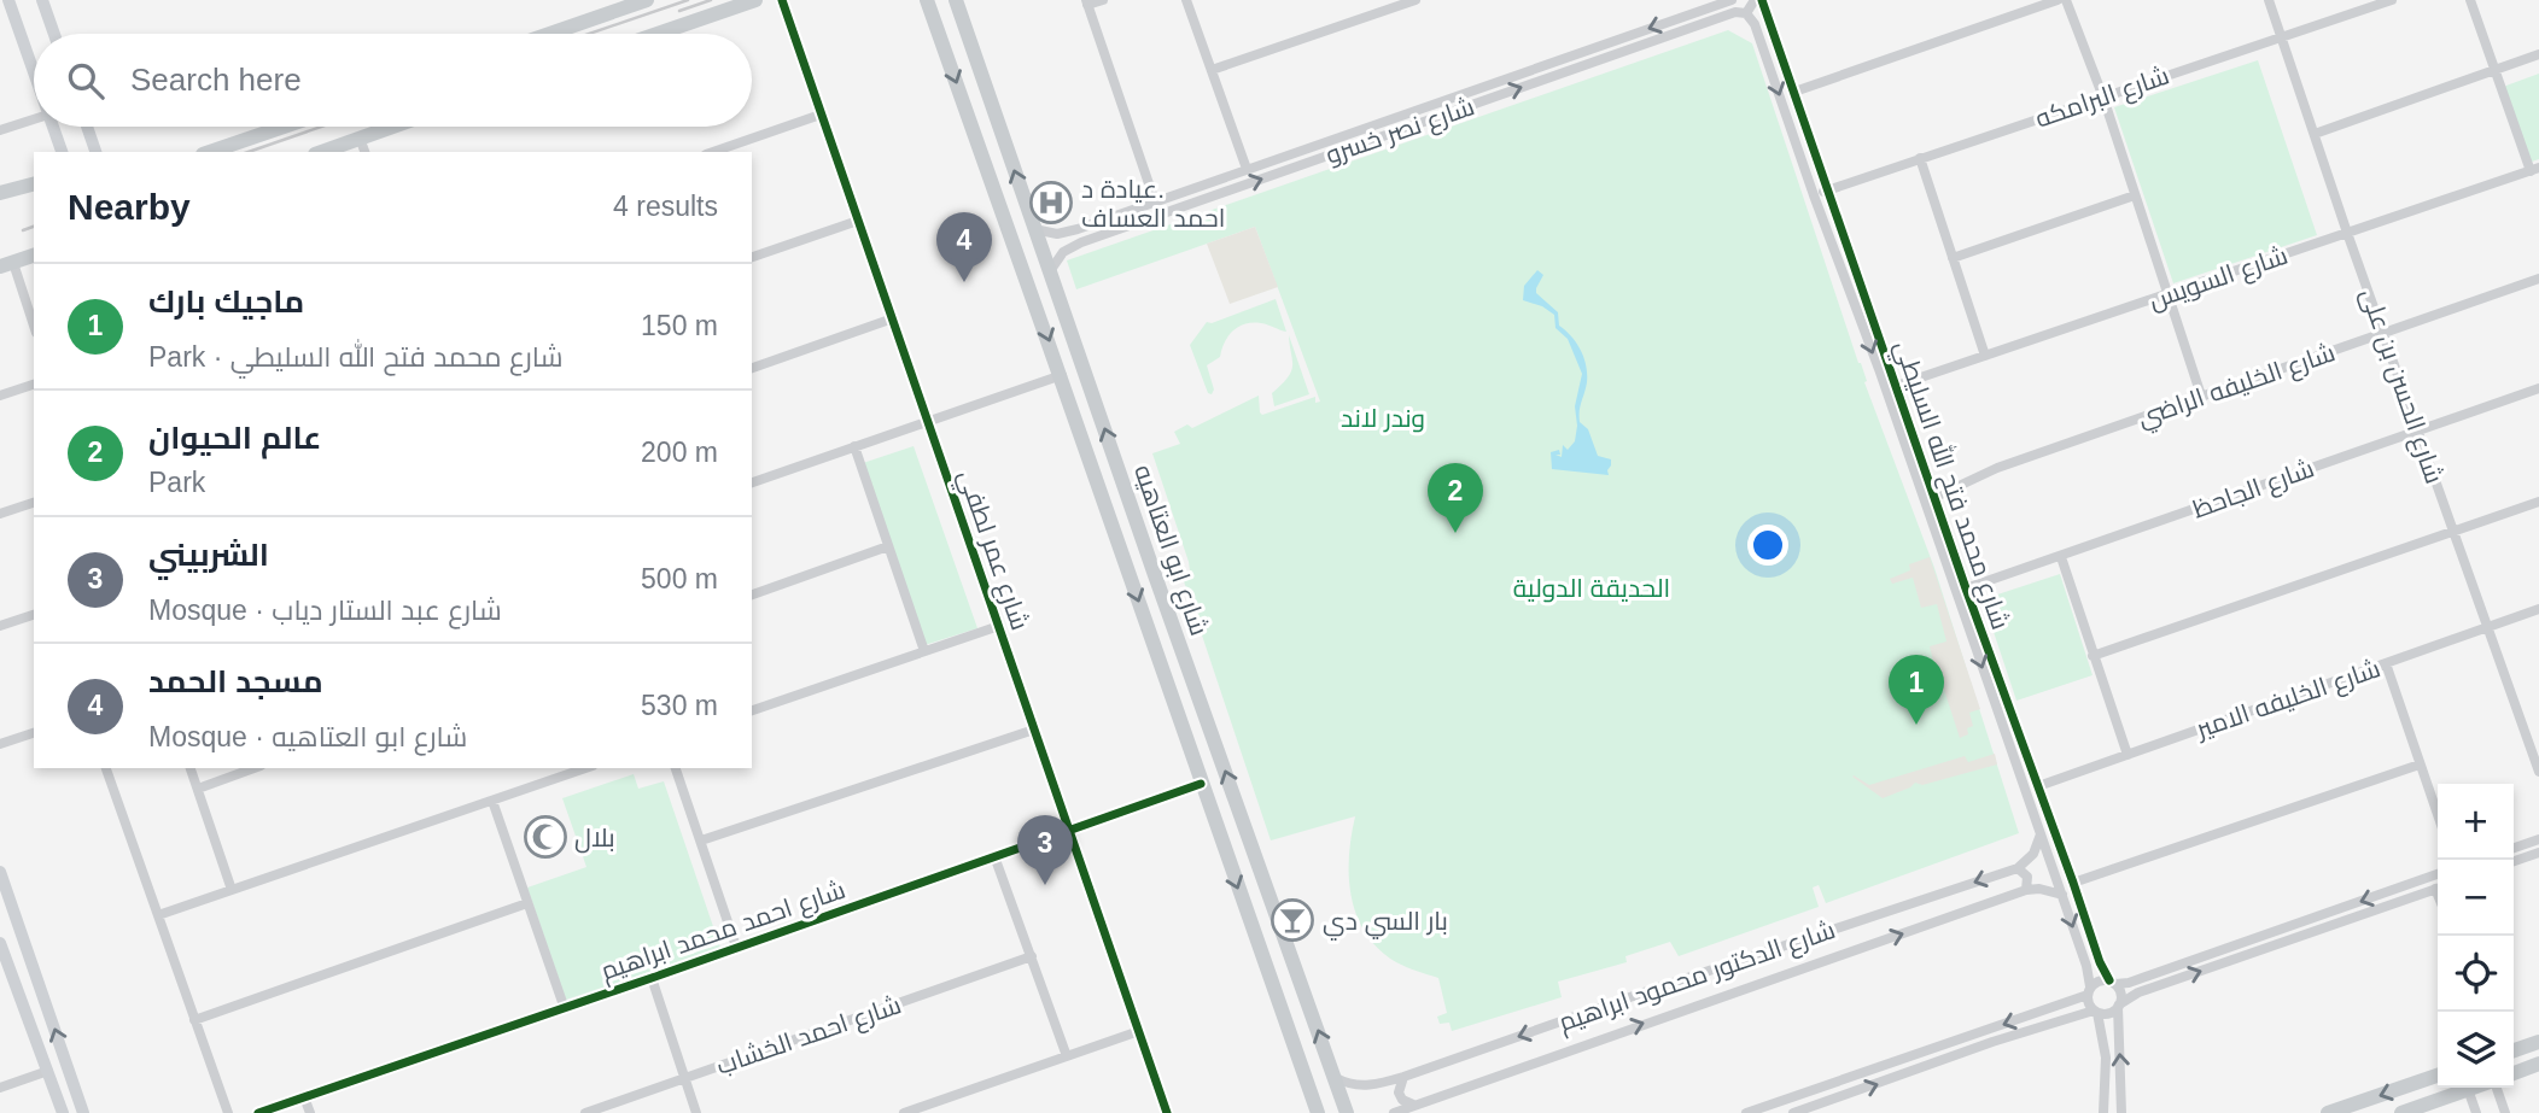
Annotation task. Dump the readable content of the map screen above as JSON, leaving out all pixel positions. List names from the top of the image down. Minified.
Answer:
{"streets":{"main road":["شارع ابو العتاهيه"],"street":["شارع البرامكه","شارع نصر خسرو","شارع السويس","شارع الخليفه الراضي","شارع الحسن بن على","شارع محمد فتح الله السليطي","شارع الجاحظ","شارع عمر لطفي","شارع الخليفه الامير","شارع احمد محمد ابراهيم","شارع الدكتور محمود ابراهيم","شارع احمد الخشاب"]},"crossings":[["شارع البرامكه","شارع الحسن بن على"],["شارع البرامكه","شارع محمد فتح الله السليطي"],["شارع نصر خسرو","شارع محمد فتح الله السليطي"],["شارع نصر خسرو","شارع ابو العتاهيه"],["شارع السويس","شارع الحسن بن على"],["شارع السويس","شارع محمد فتح الله السليطي"],["شارع الخليفه الراضي","شارع الحسن بن على"],["شارع الخليفه الراضي","شارع محمد فتح الله السليطي"],["شارع الحسن بن على","شارع الجاحظ"],["شارع الحسن بن على","شارع الخليفه الامير"],["شارع محمد فتح الله السليطي","شارع الجاحظ"],["شارع محمد فتح الله السليطي","شارع الخليفه الامير"],["شارع محمد فتح الله السليطي","شارع الدكتور محمود ابراهيم"],["شارع عمر لطفي","شارع احمد محمد ابراهيم"],["شارع ابو العتاهيه","شارع احمد محمد ابراهيم"],["شارع ابو العتاهيه","شارع الدكتور محمود ابراهيم"]],"parks":["وندر لاند","الحديقة الدولية"],"places":{"hospital":["عيادة د. احمد العساف"],"mosque":["بلال"],"bar":["بار السي دي"]},"page":{"search":"Search here","heading":["Nearby","4 results"],"pins":["4","2","1","3"],"list":[{"mark":"1","name":"ماجيك بارك","note":"Park · شارع محمد فتح الله السليطي","value":"150 m"},{"mark":"2","name":"عالم الحيوان","note":"Park","value":"200 m"},{"mark":"3","name":"الشربيني","note":"Mosque · شارع عبد الستار دياب","value":"500 m"},{"mark":"4","name":"مسجد الحمد","note":"Mosque · شارع ابو العتاهيه","value":"530 m"}],"map_buttons":["+","−"]}}
